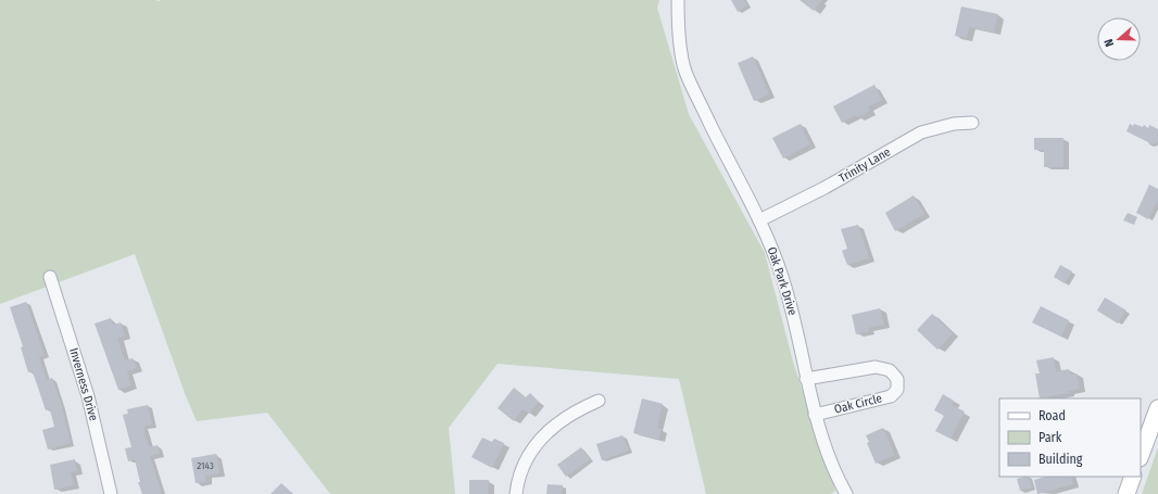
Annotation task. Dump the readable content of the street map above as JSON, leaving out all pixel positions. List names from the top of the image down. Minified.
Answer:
{"streets":{"street":["Trinity Lane","Oak Park Drive","Inverness Drive","Oak Circle"]},"crossings":[["Trinity Lane","Oak Park Drive"],["Oak Park Drive","Oak Circle"]],"house_numbers":["2143"],"legend":["Road","Park","Building"],"north":"left"}
